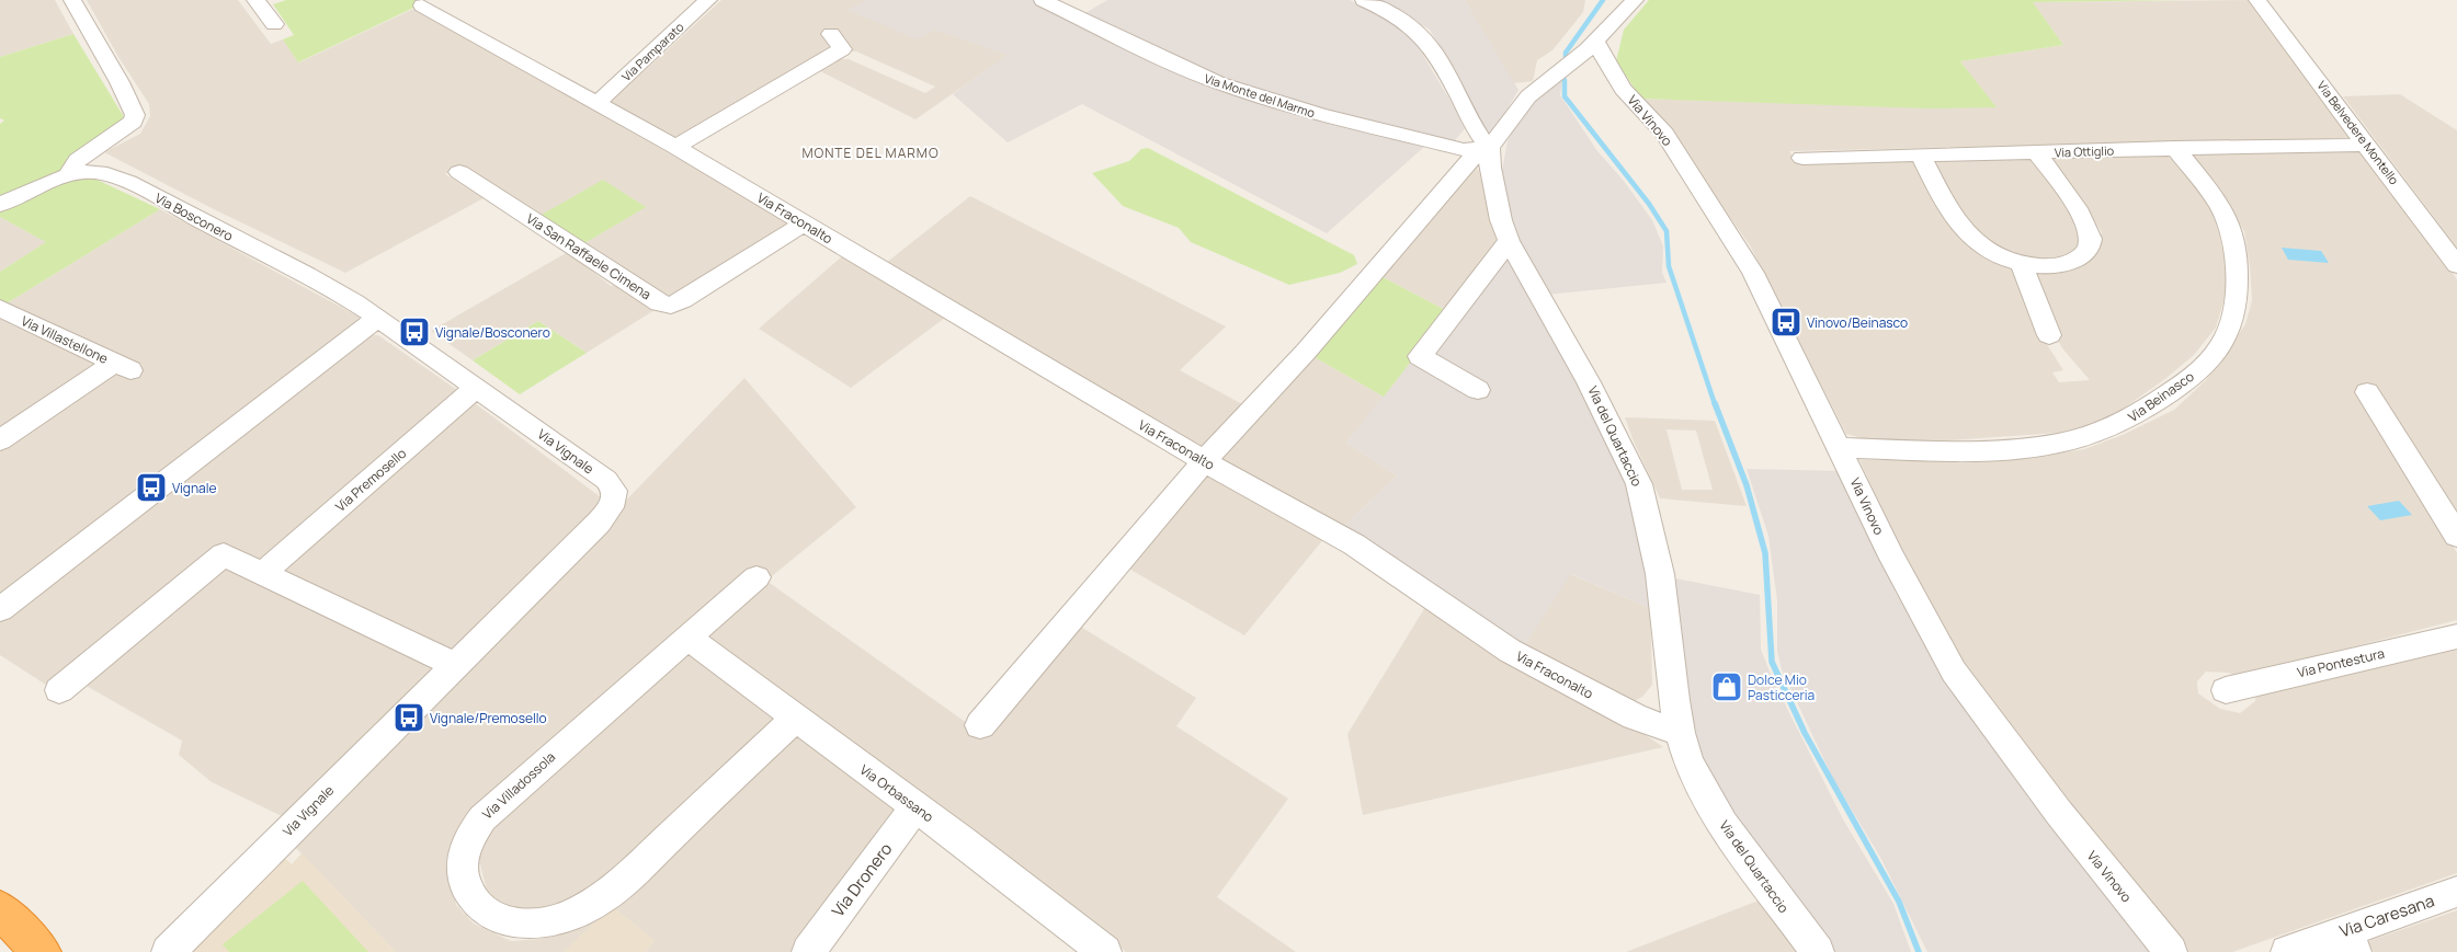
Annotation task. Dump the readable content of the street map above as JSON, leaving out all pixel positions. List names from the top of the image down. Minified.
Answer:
{"streets":{"street":["Via Pamparato","Via Monte del Marmo","Via Vinovo","Via Belvedere Montello","Via Ottiglio","Via Bosconero","Via Fraconalto","Via San Raffaele Cimena","Via Villastellone","Via Beinasco","Via del Quartaccio","Via Vignale","Via Premosello","Via Pontestura","Via Villadossola","Via Orbassano","Via Dronero","Via Caresana"]},"crossings":[["Via Pamparato","Via Fraconalto"],["Via Monte del Marmo","Via del Quartaccio"],["Via Vinovo","Via Beinasco"],["Via Belvedere Montello","Via Ottiglio"],["Via Ottiglio","Via Beinasco"],["Via Bosconero","Via Vignale"],["Via Fraconalto","Via San Raffaele Cimena"],["Via Fraconalto","Via del Quartaccio"],["Via Vignale","Via Premosello"],["Via Villadossola","Via Orbassano"],["Via Orbassano","Via Dronero"]],"districts":["MONTE DEL MARMO"],"places":{"bus stop":["Vinovo/Beinasco","Vignale/Bosconero","Vignale","Vignale/Premosello"],"shop":["Dolce Mio Pasticceria"]}}
